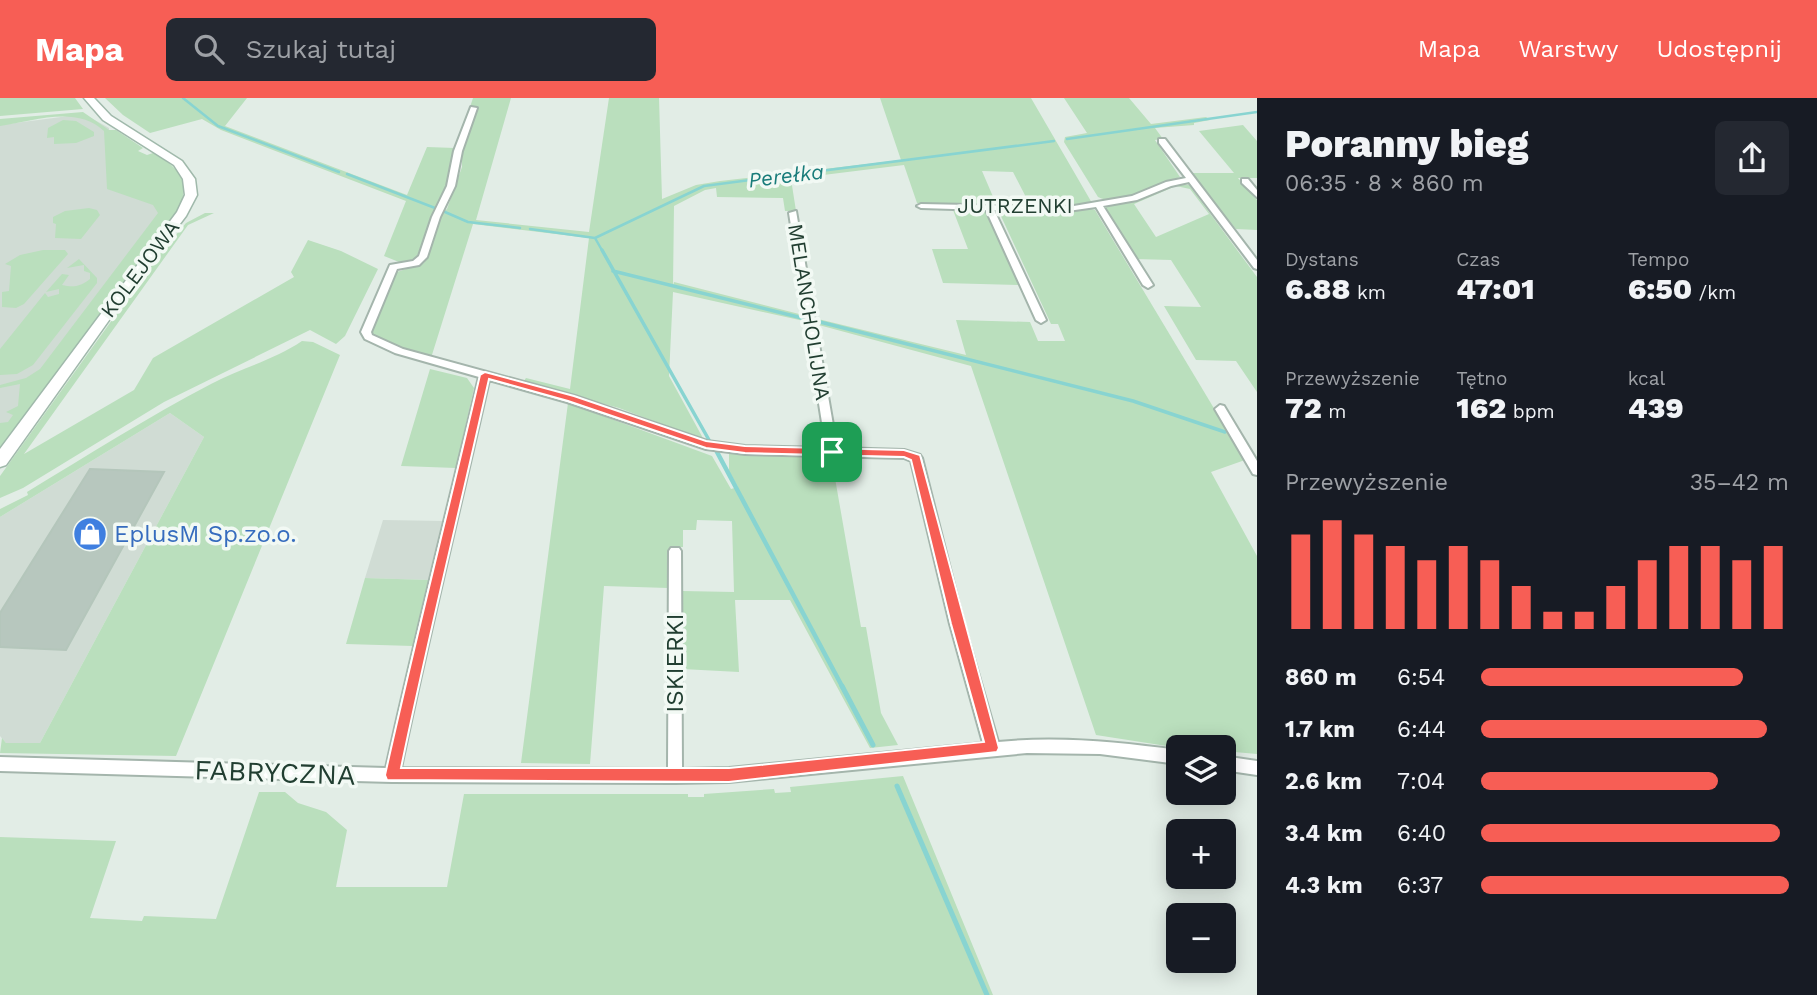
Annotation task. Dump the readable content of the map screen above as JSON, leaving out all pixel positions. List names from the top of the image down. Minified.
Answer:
{"streets":{"street":["JUTRZENKI","KOLEJOWA","MELANCHOLIJNA","ISKIERKI","FABRYCZNA"]},"crossings":[["ISKIERKI","FABRYCZNA"]],"water":["Perełka"],"places":{"shop":["EplusM Sp.zo.o."]},"page":{"header":"Mapa","search":"Szukaj tutaj","nav":["Mapa","Warstwy","Udostępnij"],"heading":["Poranny bieg","06:35 · 8 × 860 m"],"stats":[["Dystans","6.88 km"],["Czas","47:01"],["Tempo","6:50 /km"],["Przewyższenie","72 m"],["Tętno","162 bpm"],["kcal","439"]],"chart":["Przewyższenie","35–42 m"],"list":[{"name":"860 m","note":"6:54"},{"name":"1.7 km","note":"6:44"},{"name":"2.6 km","note":"7:04"},{"name":"3.4 km","note":"6:40"},{"name":"4.3 km","note":"6:37"}],"map_buttons":["+","−"]}}
